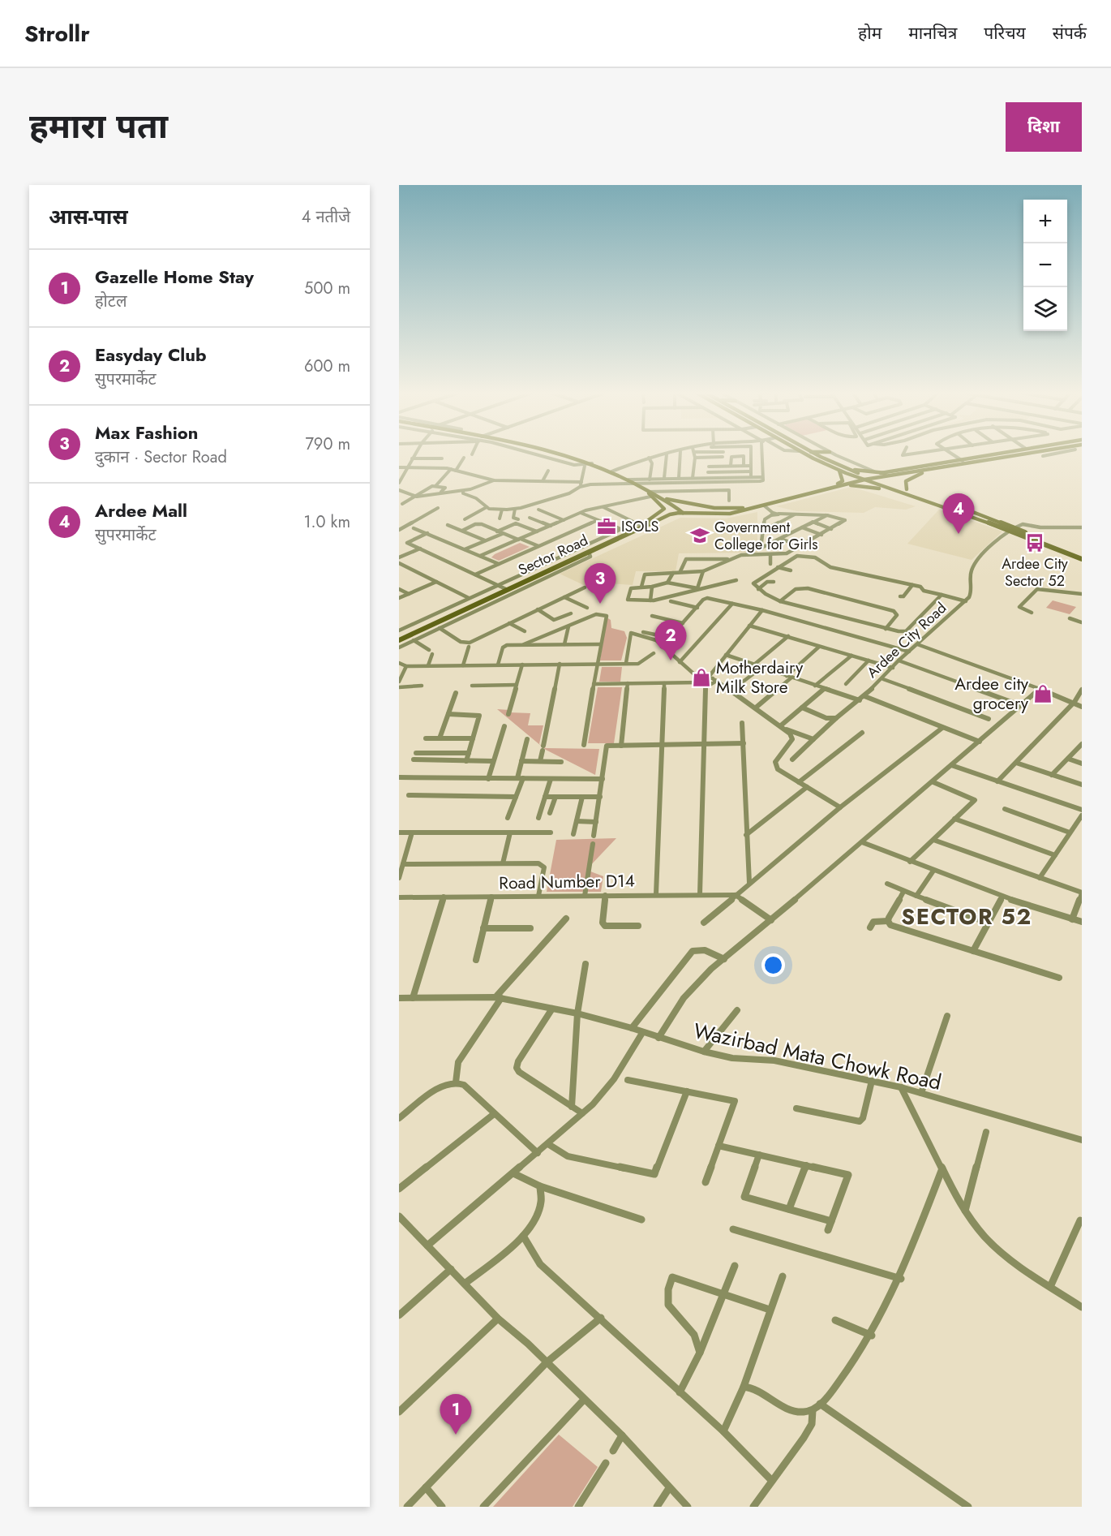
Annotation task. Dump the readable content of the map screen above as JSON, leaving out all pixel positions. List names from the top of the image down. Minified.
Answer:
{"streets":{"main road":["Sector Road"],"street":["Ardee City Road","Road Number D14","Wazirbad Mata Chowk Road"]},"districts":["SECTOR 52"],"places":{"office":["ISOLS"],"school or university":["Government College for Girls"],"bus stop":["Ardee City Sector 52"],"shop":["Motherdairy Milk Store","Ardee city grocery"]},"page":{"header":"Strollr","nav":["होम","मानचित्र","परिचय","संपर्क"],"title":"हमारा पता","buttons":"दिशा","heading":["आस-पास","4 नतीजे"],"map_buttons":["+","−"],"list":[{"mark":"1","name":"Gazelle Home Stay","note":"होटल","value":"500 m"},{"mark":"2","name":"Easyday Club","note":"सुपरमार्केट","value":"600 m"},{"mark":"3","name":"Max Fashion","note":"दुकान · Sector Road","value":"790 m"},{"mark":"4","name":"Ardee Mall","note":"सुपरमार्केट","value":"1.0 km"}],"pins":["4","3","2","1"]}}
